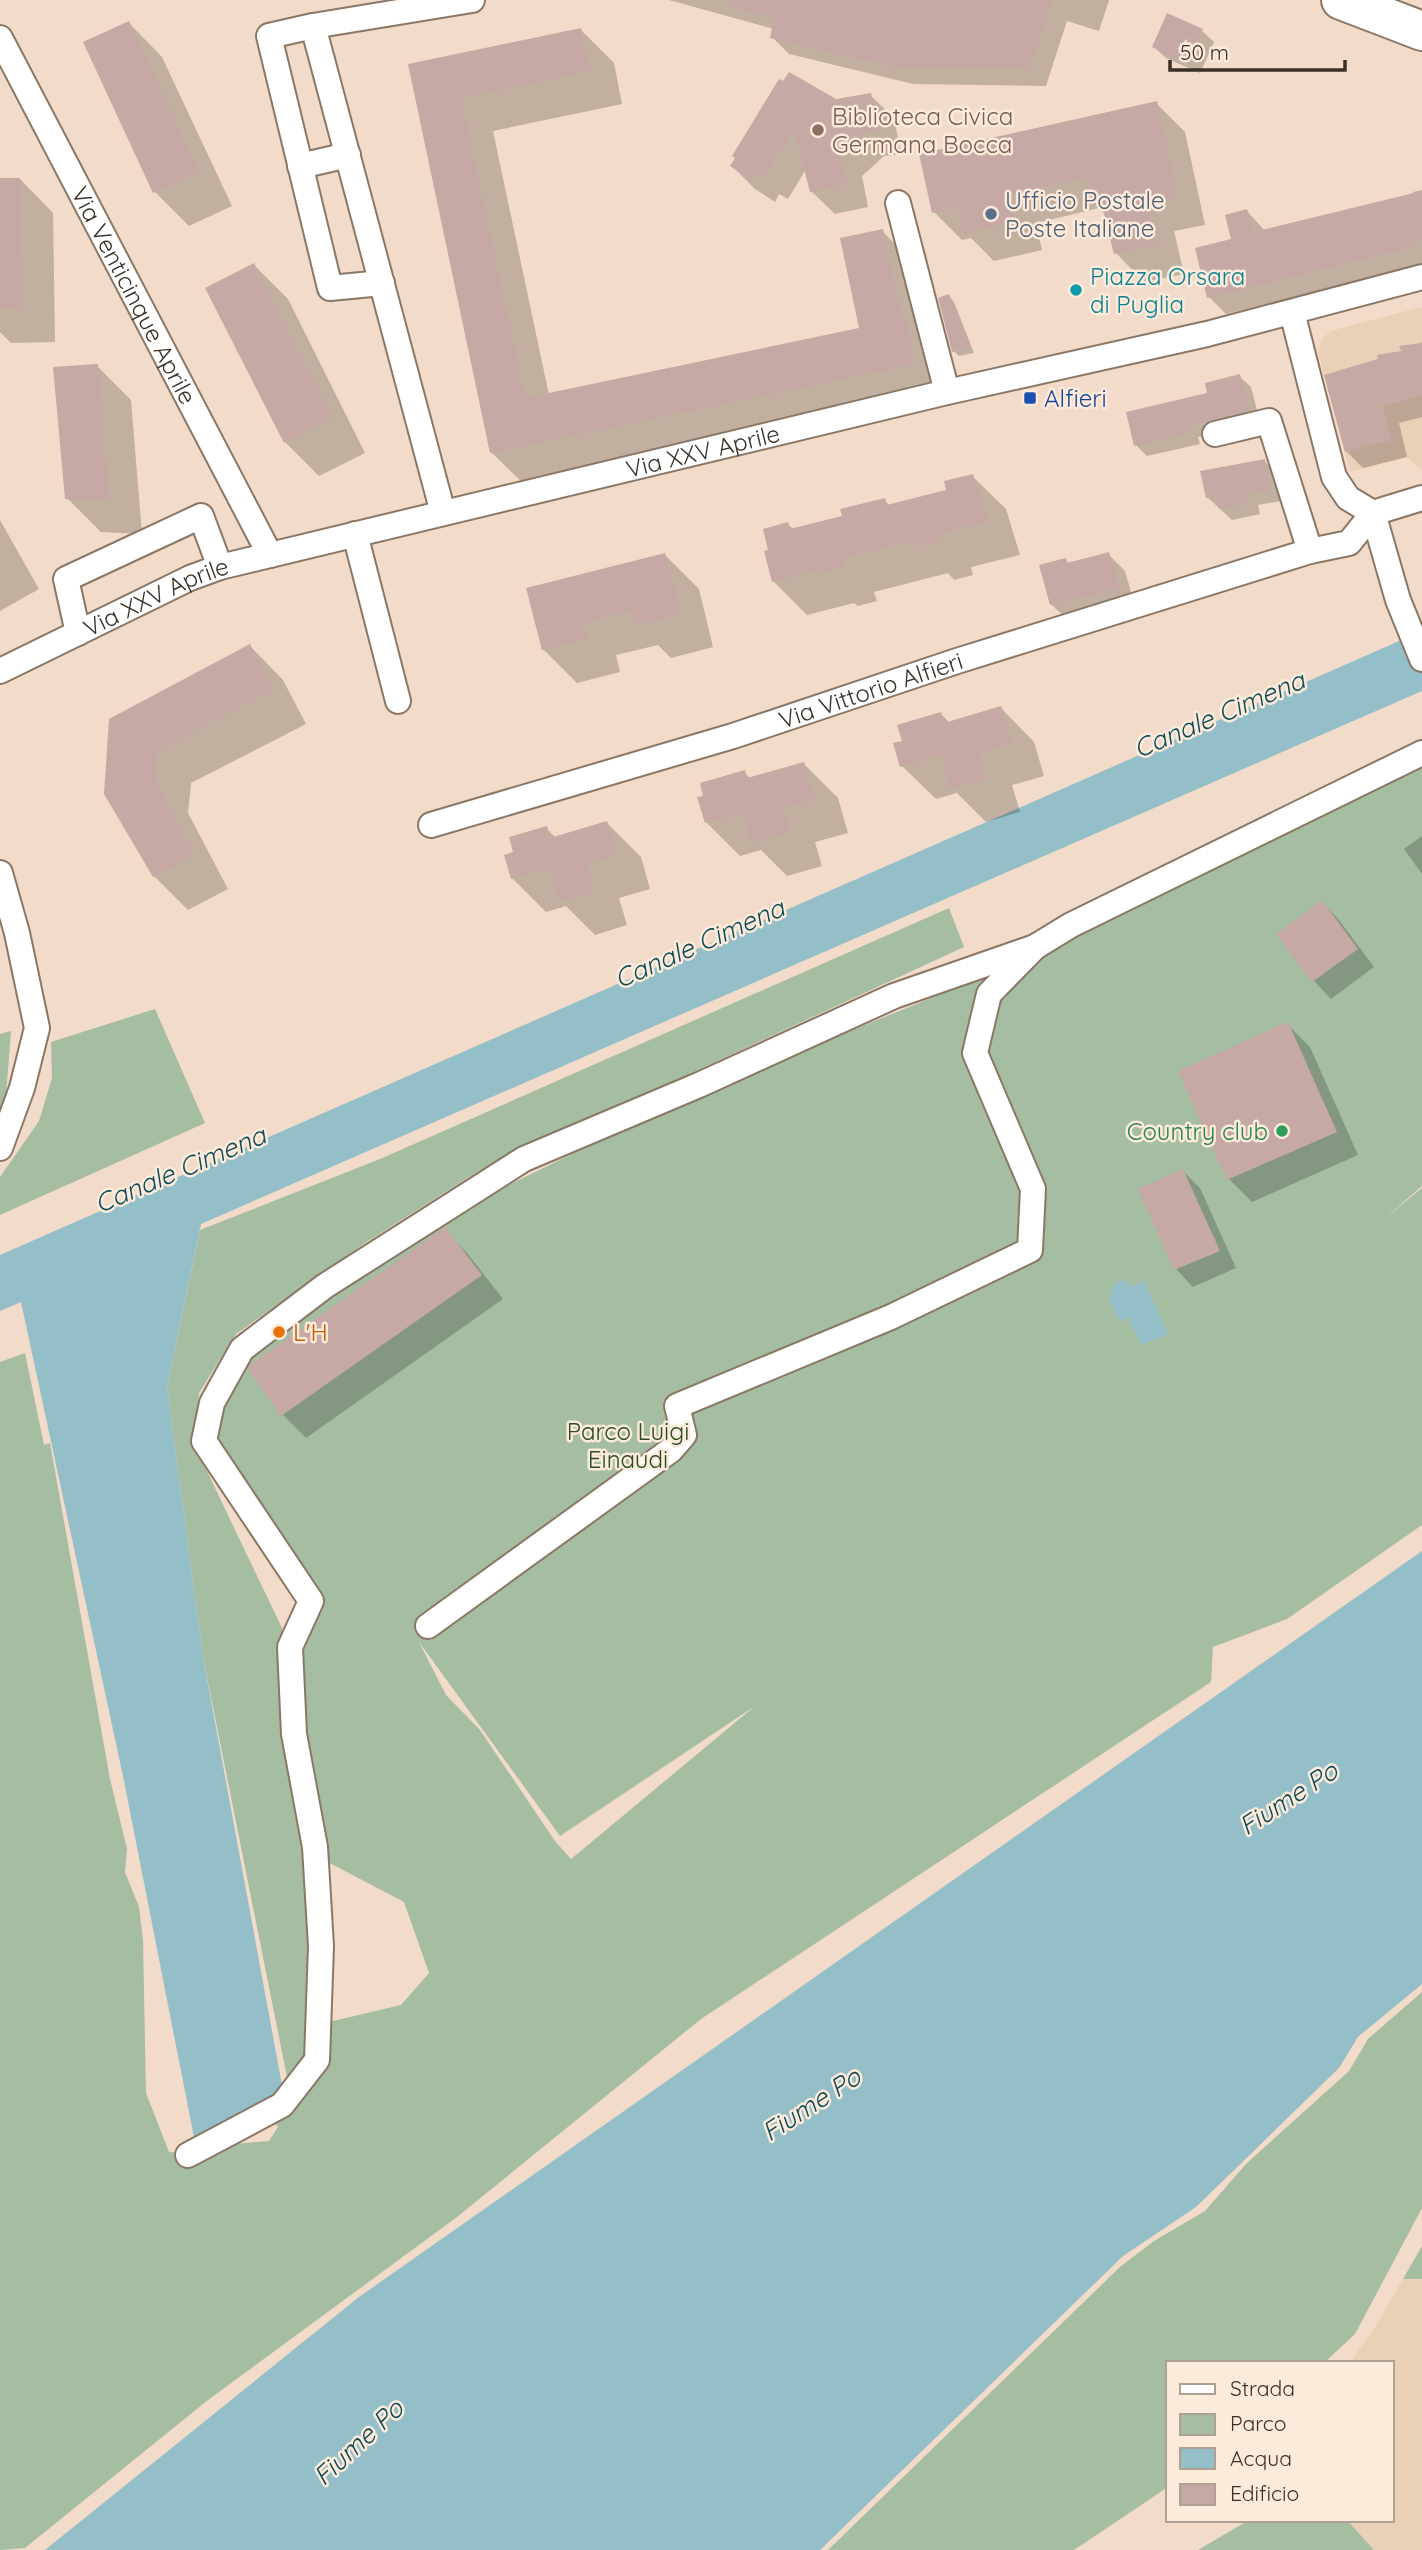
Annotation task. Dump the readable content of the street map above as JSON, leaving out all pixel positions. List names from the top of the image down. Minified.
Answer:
{"streets":{"street":["Via Venticinque Aprile","Via XXV Aprile","Via Vittorio Alfieri"]},"crossings":[["Via Venticinque Aprile","Via XXV Aprile"]],"water":["Canale Cimena","Fiume Po"],"parks":["Parco Luigi Einaudi"],"places":{"other":["Biblioteca Civica Germana Bocca","Ufficio Postale Poste Italiane","Piazza Orsara di Puglia","Country club","L'H"],"transit":["Alfieri"]},"legend":["Strada","Parco","Acqua","Edificio"],"scale_bar":"50 m"}
